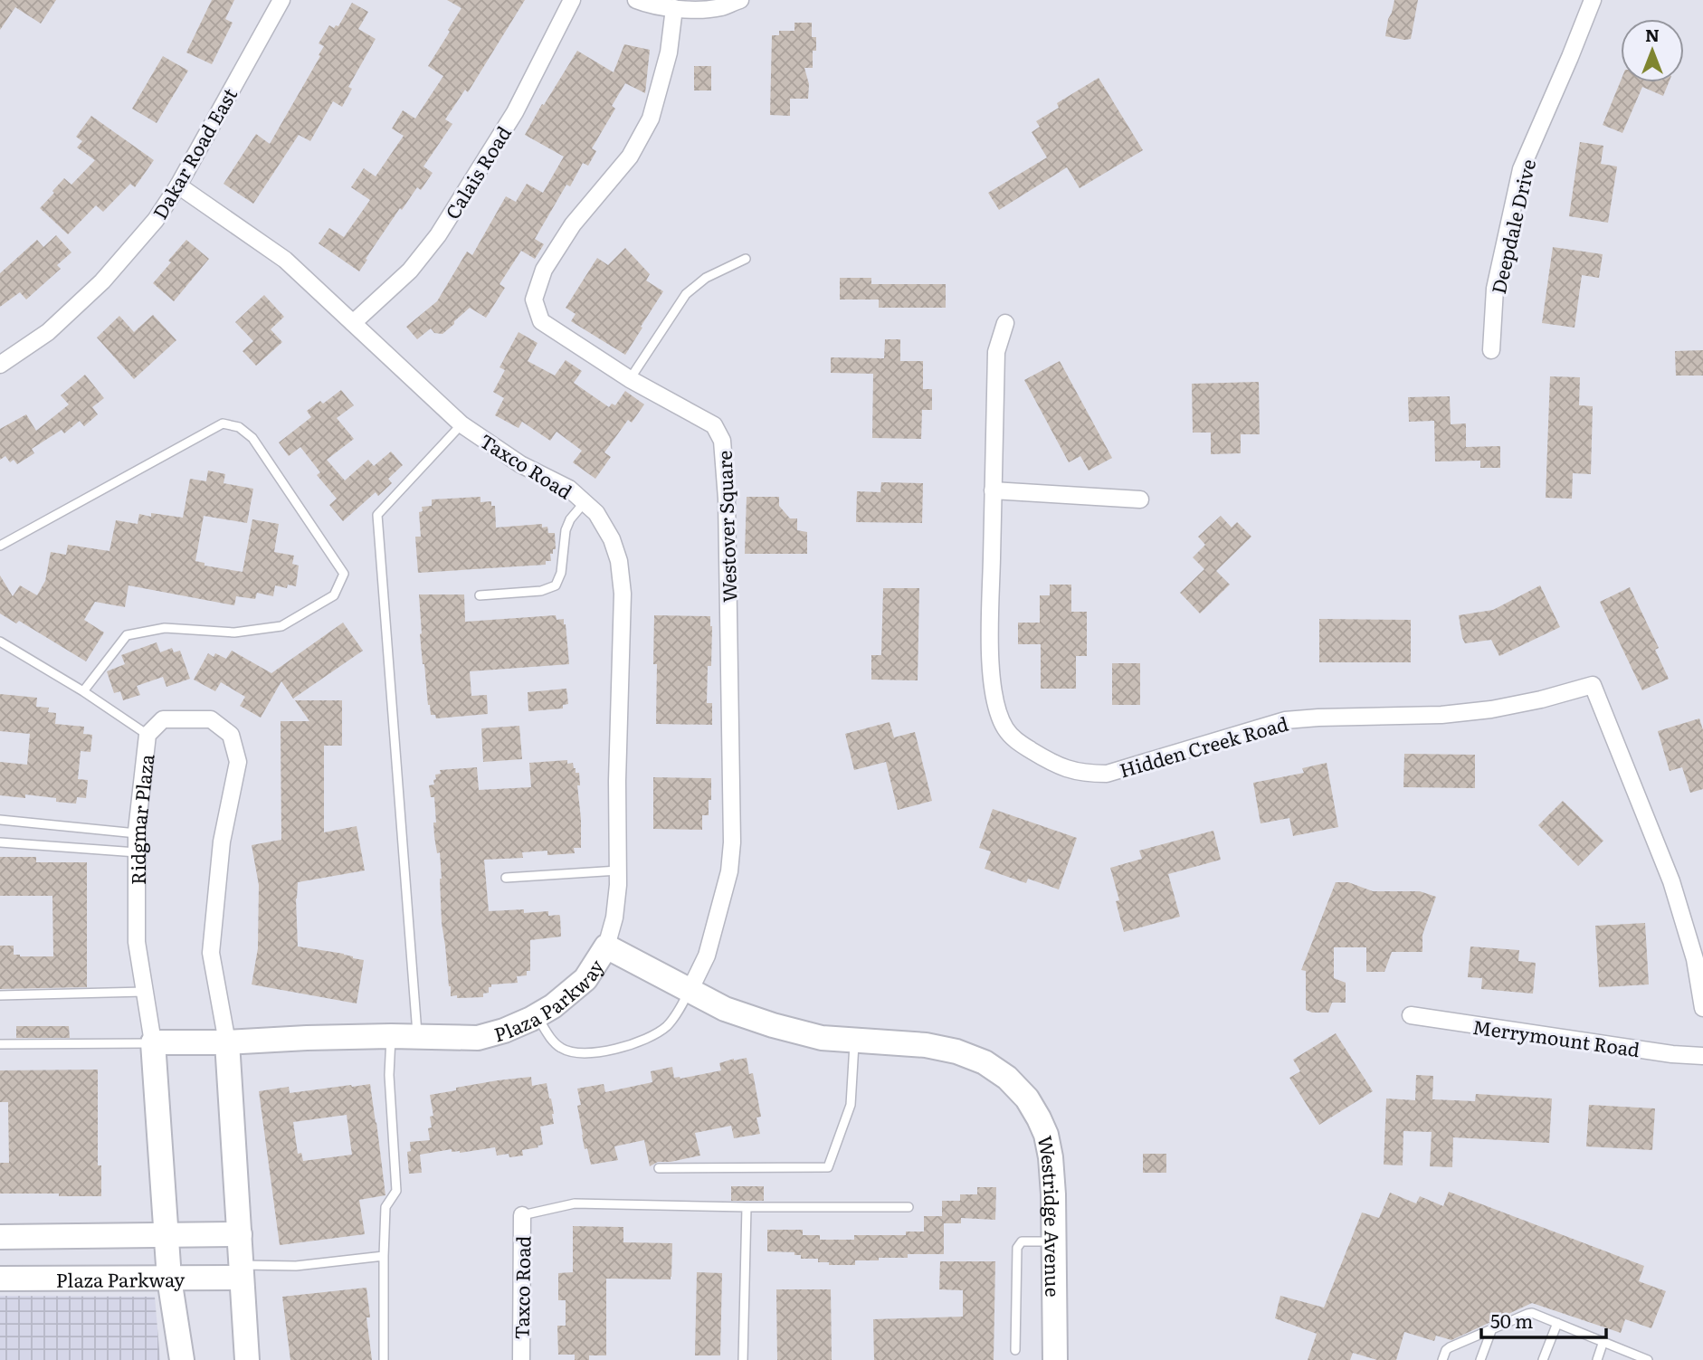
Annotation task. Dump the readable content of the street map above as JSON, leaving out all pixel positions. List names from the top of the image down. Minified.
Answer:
{"streets":{"street":["Dakar Road East","Calais Road","Deepdale Drive","Taxco Road","Westover Square","Hidden Creek Road","Ridgmar Plaza","Plaza Parkway","Merrymount Road","Westridge Avenue"]},"crossings":[["Dakar Road East","Taxco Road"],["Calais Road","Taxco Road"],["Taxco Road","Plaza Parkway"],["Westover Square","Plaza Parkway"],["Ridgmar Plaza","Plaza Parkway"],["Plaza Parkway","Westridge Avenue"]],"scale_bar":"50 m","north":"top"}
